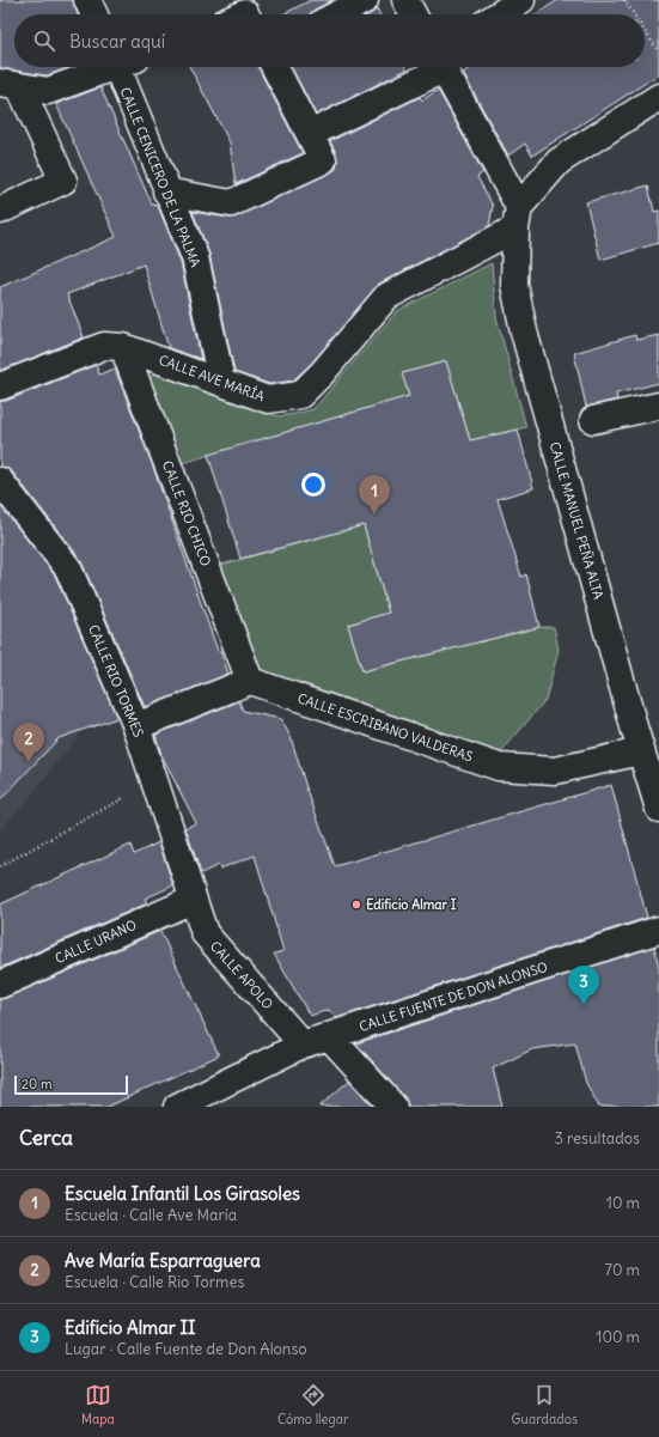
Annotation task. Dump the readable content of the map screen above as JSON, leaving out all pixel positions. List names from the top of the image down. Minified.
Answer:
{"streets":{"street":["CALLE CENICERO DE LA PALMA","CALLE AVE MARÍA","CALLE RIO CHICO","CALLE MANUEL PEÑA ALTA","CALLE RIO TORMES","CALLE ESCRIBANO VALDERAS","CALLE URANO","CALLE APOLO","CALLE FUENTE DE DON ALONSO"]},"crossings":[["CALLE CENICERO DE LA PALMA","CALLE AVE MARÍA"],["CALLE AVE MARÍA","CALLE RIO CHICO"],["CALLE AVE MARÍA","CALLE MANUEL PEÑA ALTA"],["CALLE RIO CHICO","CALLE ESCRIBANO VALDERAS"],["CALLE MANUEL PEÑA ALTA","CALLE ESCRIBANO VALDERAS"],["CALLE RIO TORMES","CALLE URANO"],["CALLE RIO TORMES","CALLE APOLO"],["CALLE URANO","CALLE APOLO"],["CALLE APOLO","CALLE FUENTE DE DON ALONSO"]],"places":["Edificio Almar I"],"scale_bar":"20 m","page":{"search":"Buscar aquí","pins":["1","2","3"],"scale":"20 m","heading":["Cerca","3 resultados"],"list":[{"mark":"1","name":"Escuela Infantil Los Girasoles","note":"Escuela · Calle Ave María","value":"10 m"},{"mark":"2","name":"Ave María Esparraguera","note":"Escuela · Calle Rio Tormes","value":"70 m"},{"mark":"3","name":"Edificio Almar II","note":"Lugar · Calle Fuente de Don Alonso","value":"100 m"}],"nav":["Mapa","Cómo llegar","Guardados"]}}
